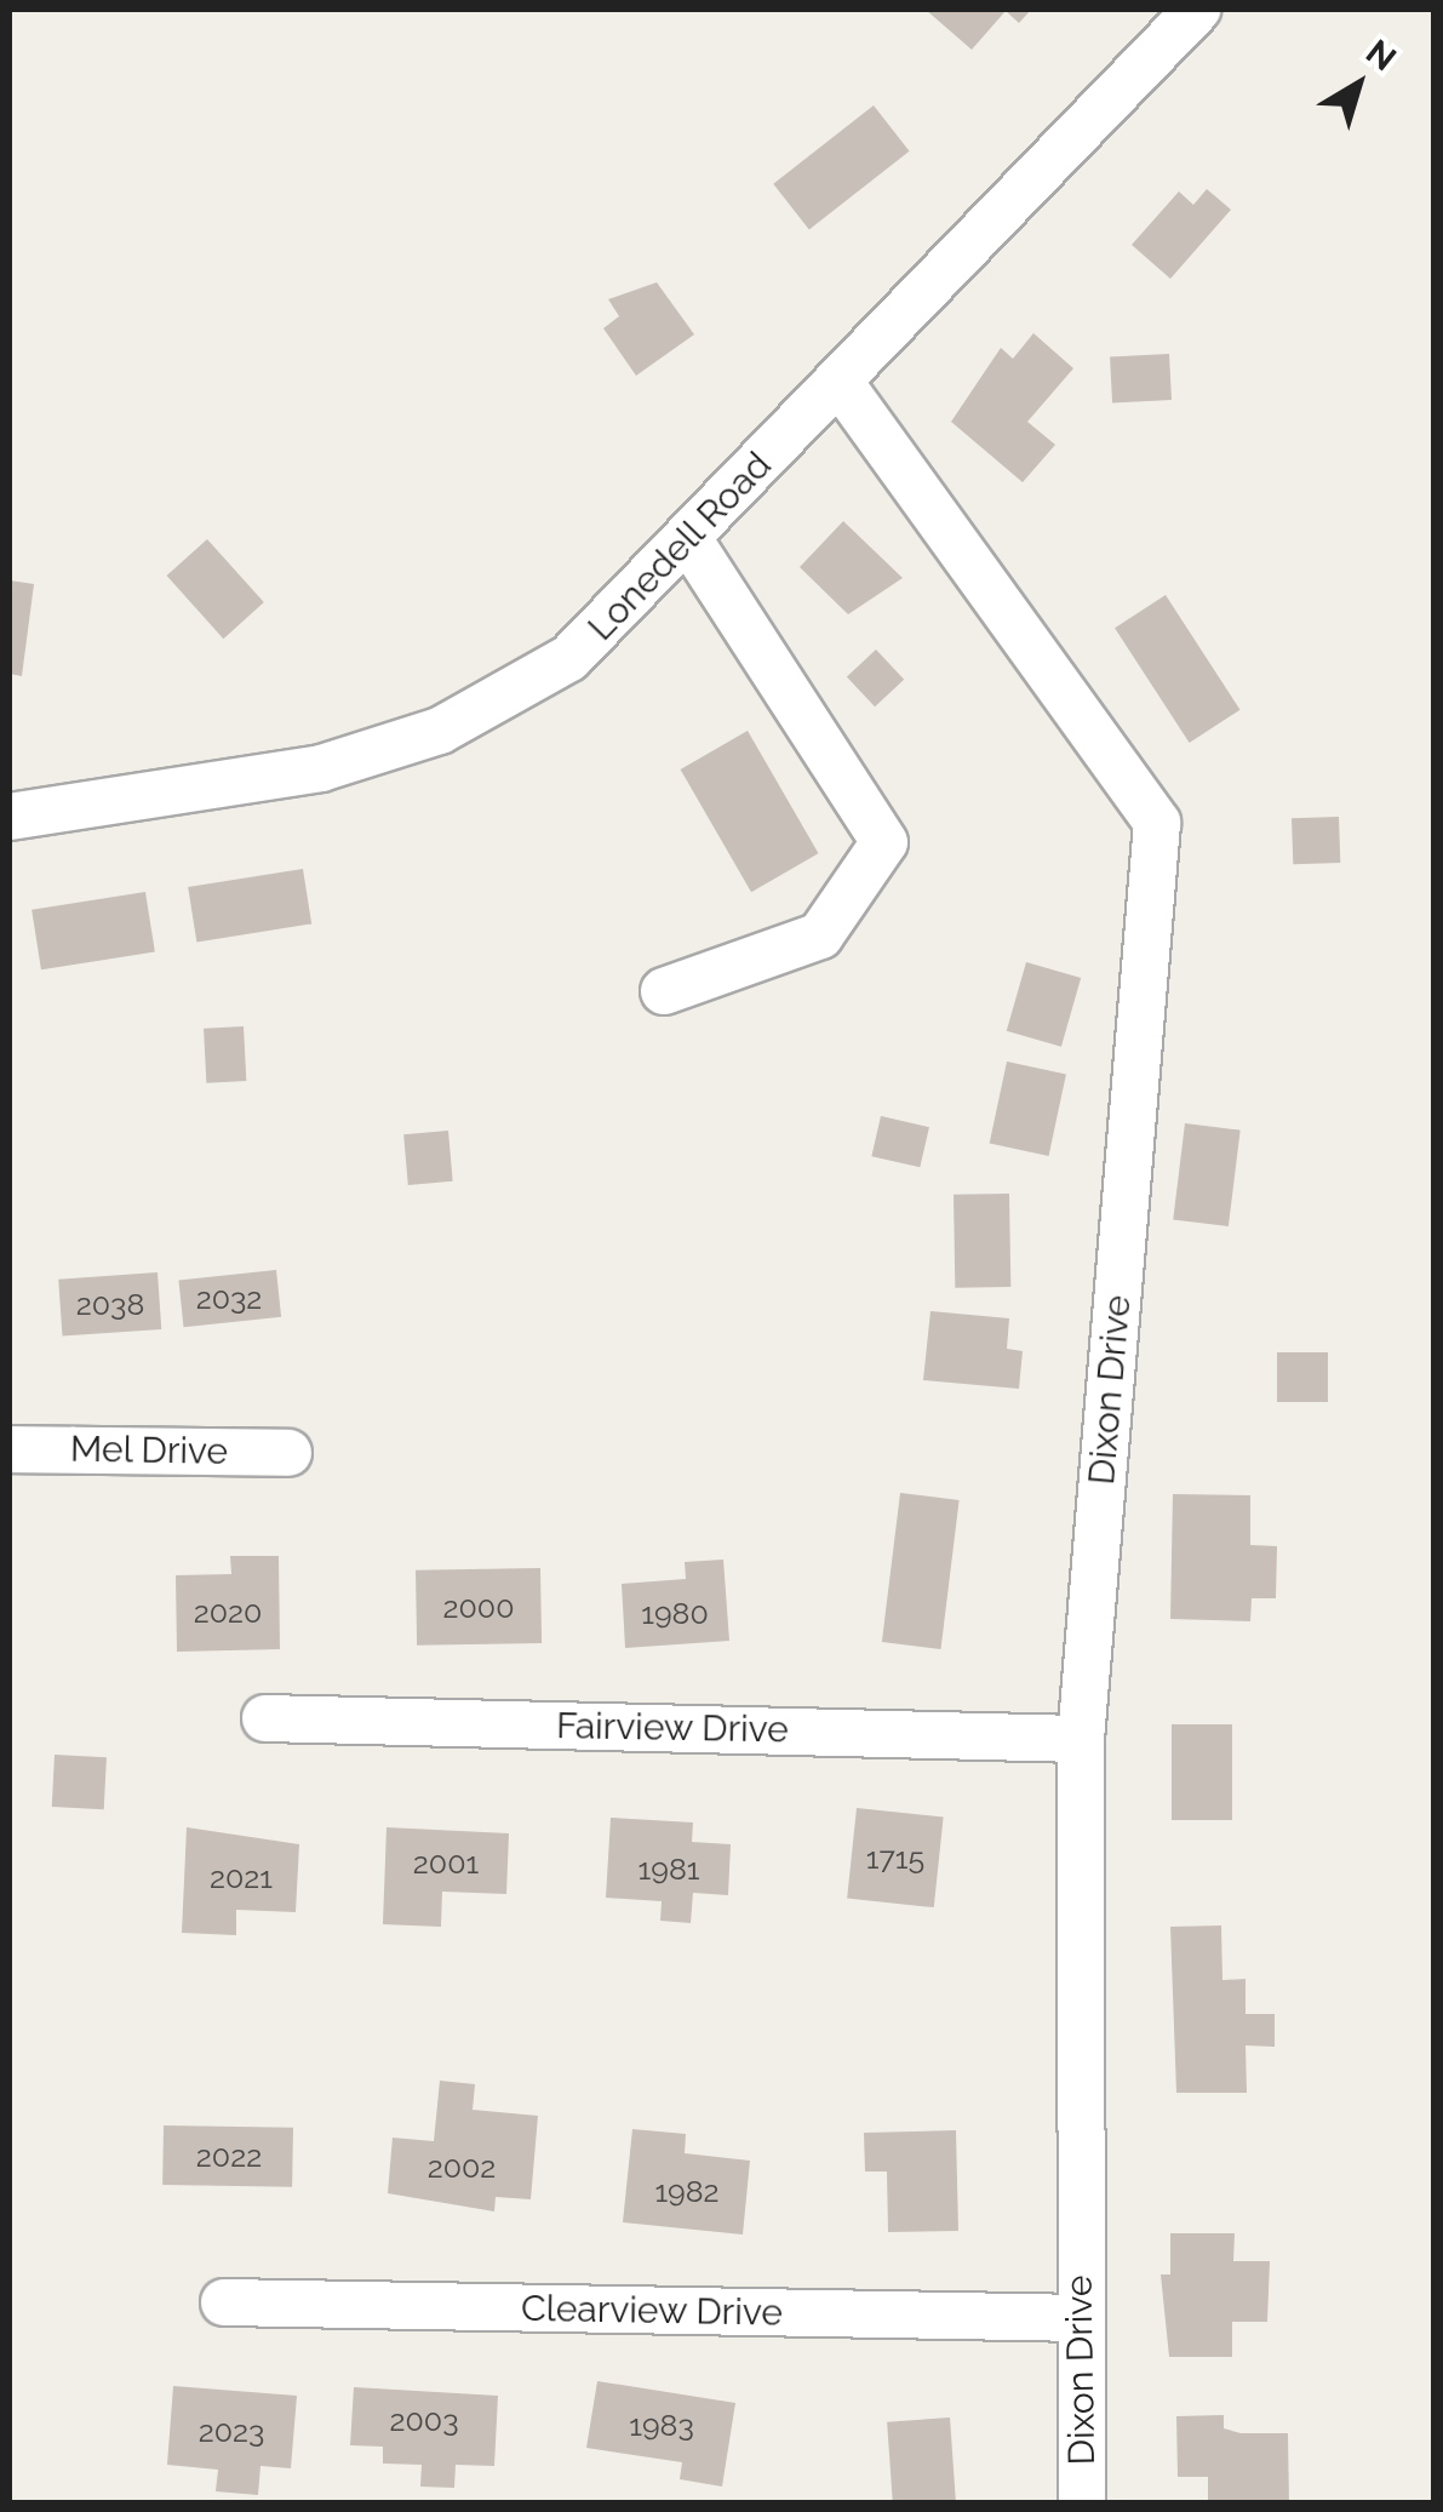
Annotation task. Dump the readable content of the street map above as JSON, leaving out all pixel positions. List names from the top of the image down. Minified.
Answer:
{"streets":{"street":["Lonedell Road","Dixon Drive","Mel Drive","Fairview Drive","Clearview Drive"]},"crossings":[["Lonedell Road","Dixon Drive"],["Dixon Drive","Fairview Drive"],["Dixon Drive","Clearview Drive"]],"house_numbers":["2032","2038","2000","2020","1980","1715","2001","1981","2021","2022","2002","1982","2003","1983","2023"],"north":"top right"}
